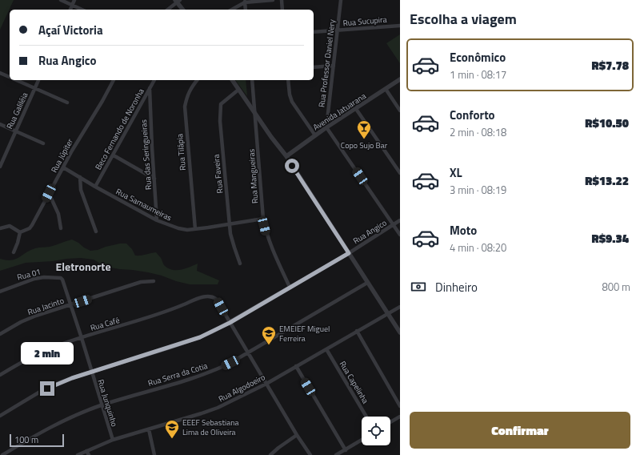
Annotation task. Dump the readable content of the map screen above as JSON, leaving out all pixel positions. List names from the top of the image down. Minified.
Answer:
{"streets":{"street":["Rua Sucupira","Rua Professor Daniel Nery","Rua Galiléia","Avenida Jatuarana","Beco Fernando de Noronha","Rua Tilápia","Rua das Seringueiras","Rua Júpiter","Rua Faveira","Rua Mangueiras","Rua Samaumeiras","Rua Angico","Rua 01","Rua Jacinto","Rua Café","Rua Serra da Cotia","Rua Capelinha","Rua Algodoeiro","Rua Junquinho"]},"crossings":[["Rua Sucupira","Rua Professor Daniel Nery"],["Rua Professor Daniel Nery","Avenida Jatuarana"],["Beco Fernando de Noronha","Rua das Seringueiras"],["Beco Fernando de Noronha","Rua Samaumeiras"],["Rua Tilápia","Rua Samaumeiras"],["Rua das Seringueiras","Rua Samaumeiras"],["Rua Júpiter","Rua Samaumeiras"],["Rua Faveira","Rua Samaumeiras"],["Rua Mangueiras","Rua Samaumeiras"],["Rua Mangueiras","Rua Angico"],["Rua Angico","Rua Café"],["Rua Angico","Rua Junquinho"],["Rua 01","Rua Junquinho"],["Rua Jacinto","Rua Junquinho"],["Rua Café","Rua Junquinho"],["Rua Serra da Cotia","Rua Junquinho"],["Rua Capelinha","Rua Algodoeiro"],["Rua Algodoeiro","Rua Junquinho"]],"districts":["Eletronorte"],"places":{"bar":["Copo Sujo Bar"],"school or university":["EMEIEF Miguel Ferreira","EEEF Sebastiana Lima de Oliveira"]},"scale_bar":"100 m","page":{"heading":"Escolha a viagem","banner":["Açaí Victoria","Rua Angico"],"list":[{"name":"Econômico","note":"1 min · 08:17","value":"R$7.78"},{"name":"Conforto","note":"2 min · 08:18","value":"R$10.50"},{"name":"XL","note":"3 min · 08:19","value":"R$13.22"},{"name":"Moto","note":"4 min · 08:20","value":"R$9.34"}],"pay":["Dinheiro","800 m"],"bubble":"2 min","buttons":"Confirmar","scale":"100 m"}}
